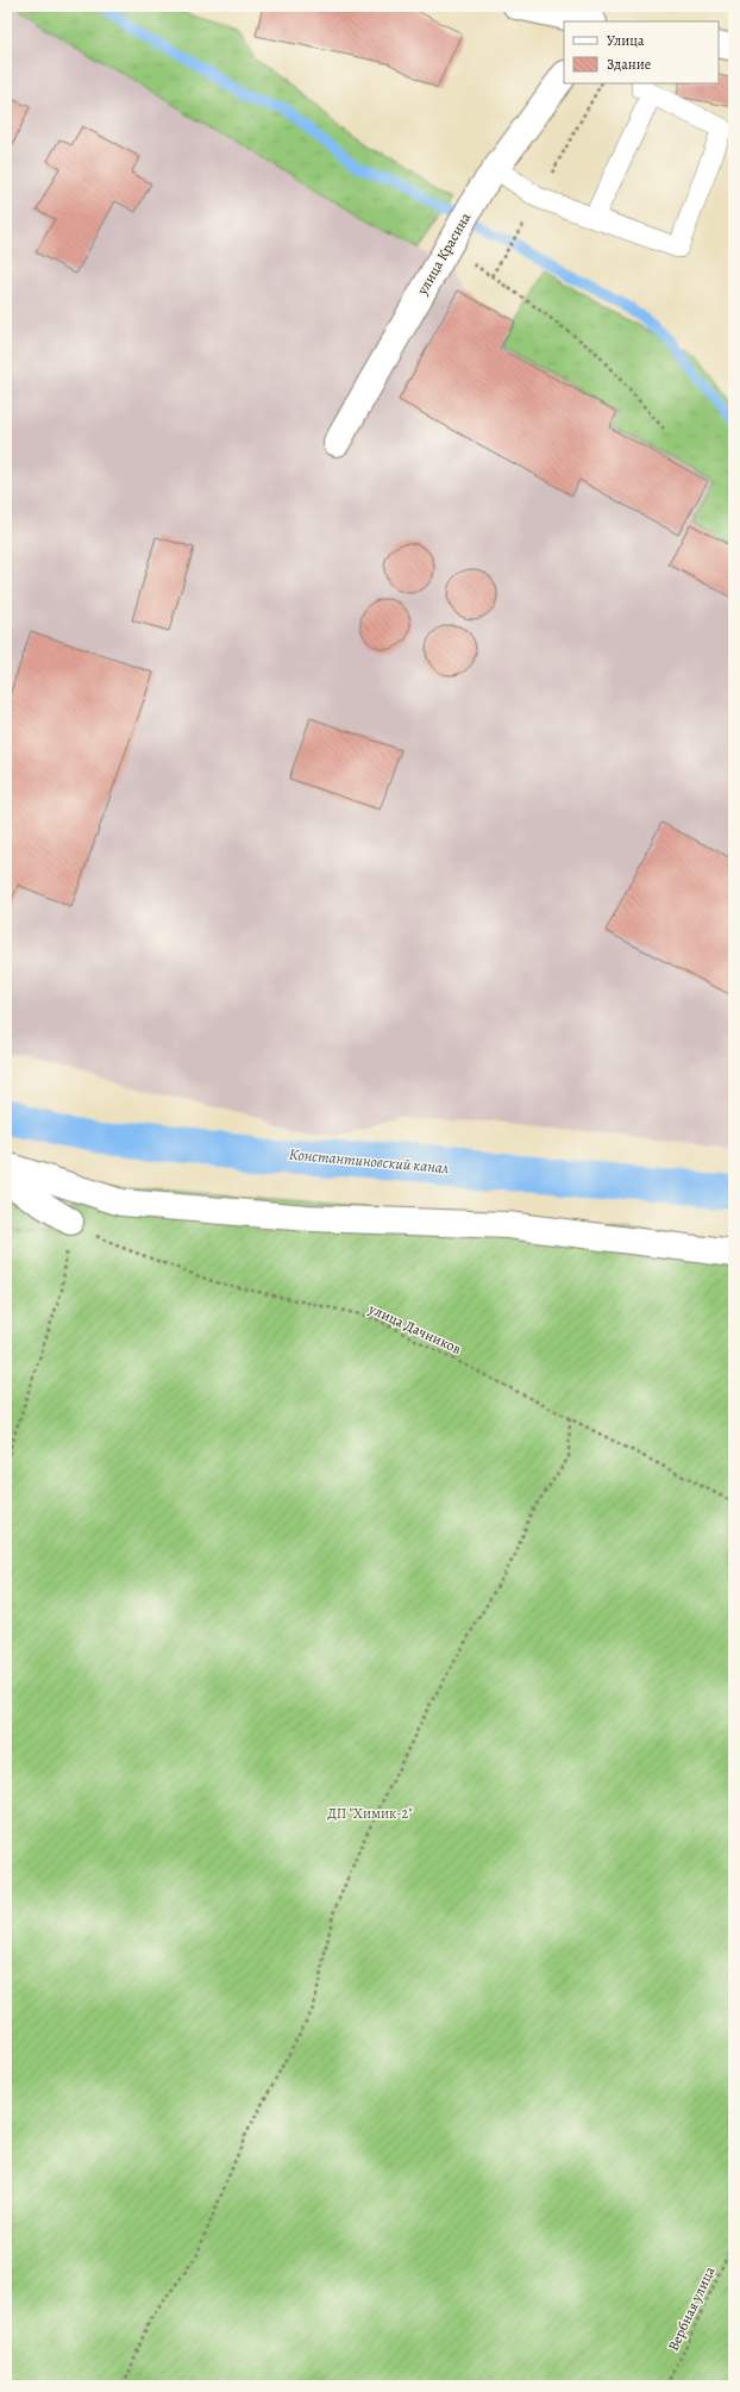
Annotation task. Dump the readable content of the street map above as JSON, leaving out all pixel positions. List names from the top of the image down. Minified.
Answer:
{"streets":{"street":["улица Красина"],"path":["улица Дачников","Вербная улица"]},"water":["Константиновский канал"],"parks":["ДП \"Химик-2\""],"legend":["Улица","Здание"]}
